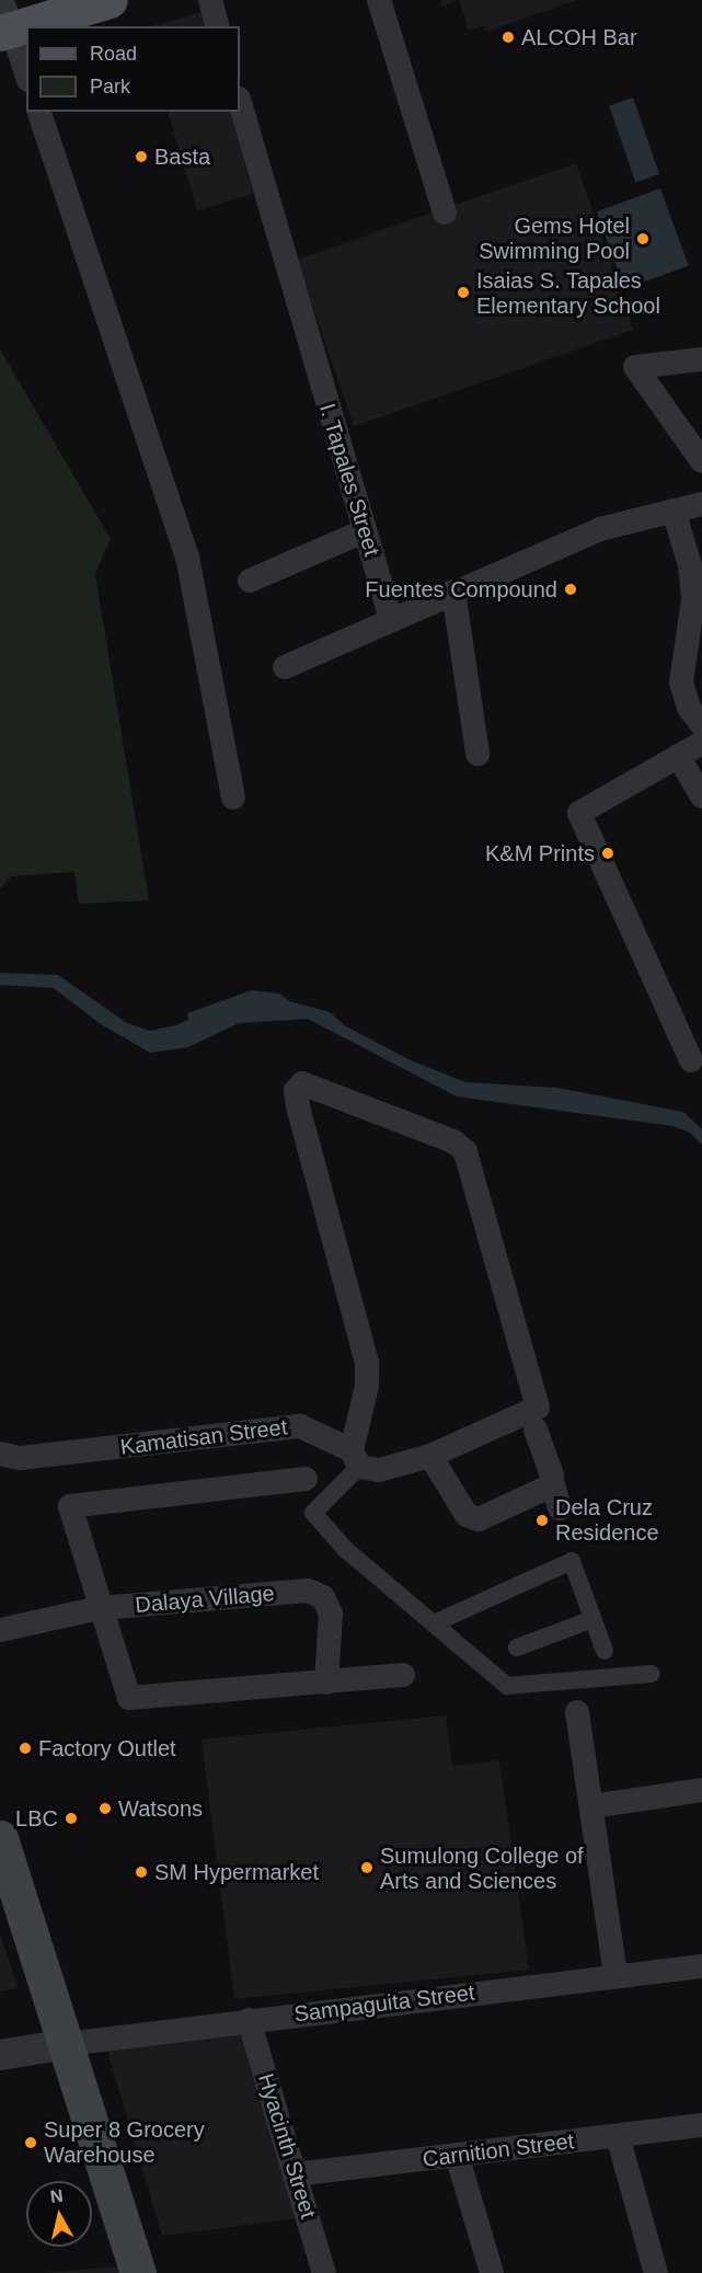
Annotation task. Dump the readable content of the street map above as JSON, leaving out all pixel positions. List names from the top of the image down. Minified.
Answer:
{"streets":{"street":["I. Tapales Street","Kamatisan Street","Dalaya Village","Sampaguita Street","Hyacinth Street","Carnition Street"]},"crossings":[["Sampaguita Street","Hyacinth Street"],["Hyacinth Street","Carnition Street"]],"places":["ALCOH Bar","Basta","Gems Hotel Swimming Pool","Isaias S. Tapales Elementary School","Fuentes Compound","K&M Prints","Dela Cruz Residence","Factory Outlet","Watsons","LBC","Sumulong College of Arts and Sciences","SM Hypermarket","Super 8 Grocery Warehouse"],"legend":["Road","Park"],"north":"top"}
